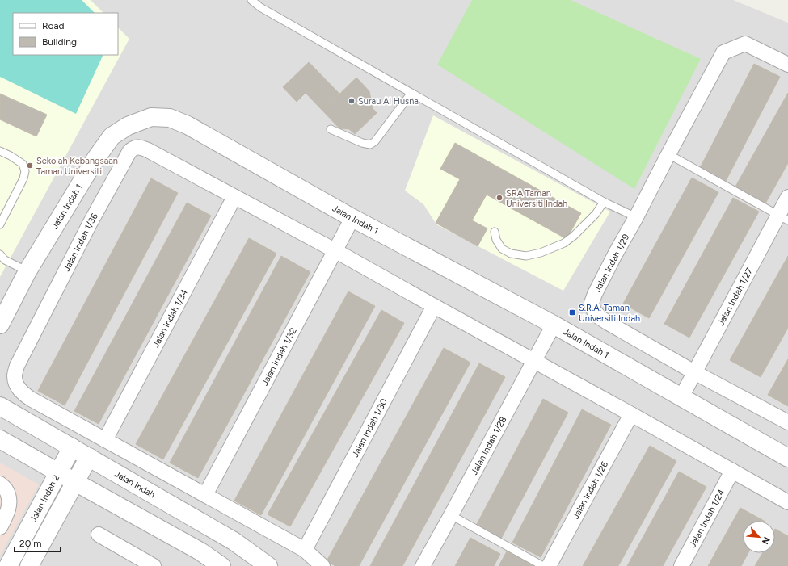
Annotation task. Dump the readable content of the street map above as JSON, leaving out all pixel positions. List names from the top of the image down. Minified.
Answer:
{"streets":{"street":["Jalan Indah 1","Jalan Indah 1/36","Jalan Indah 1/29","Jalan Indah 1/27","Jalan Indah 1/34","Jalan Indah 1/32","Jalan Indah 1/30","Jalan Indah 1/28","Jalan Indah","Jalan Indah 1/26","Jalan Indah 2","Jalan Indah 1/24"]},"crossings":[["Jalan Indah 1","Jalan Indah 1/27"],["Jalan Indah 1","Jalan Indah 1/32"],["Jalan Indah 1","Jalan Indah 1/28"],["Jalan Indah 1/36","Jalan Indah 1/34"],["Jalan Indah 1/36","Jalan Indah 1/32"],["Jalan Indah 1/36","Jalan Indah 1/30"],["Jalan Indah 1/36","Jalan Indah 1/28"],["Jalan Indah 1/36","Jalan Indah 1/26"],["Jalan Indah 1/36","Jalan Indah 1/24"],["Jalan Indah 1/29","Jalan Indah 1/27"],["Jalan Indah","Jalan Indah 2"]],"places":{"other":["Surau Al Husna","Sekolah Kebangsaan Taman Universiti","SRA Taman Universiti Indah"],"transit":["S.R.A. Taman Universiti Indah"]},"legend":["Road","Building"],"scale_bar":"20 m","north":"bottom right"}
